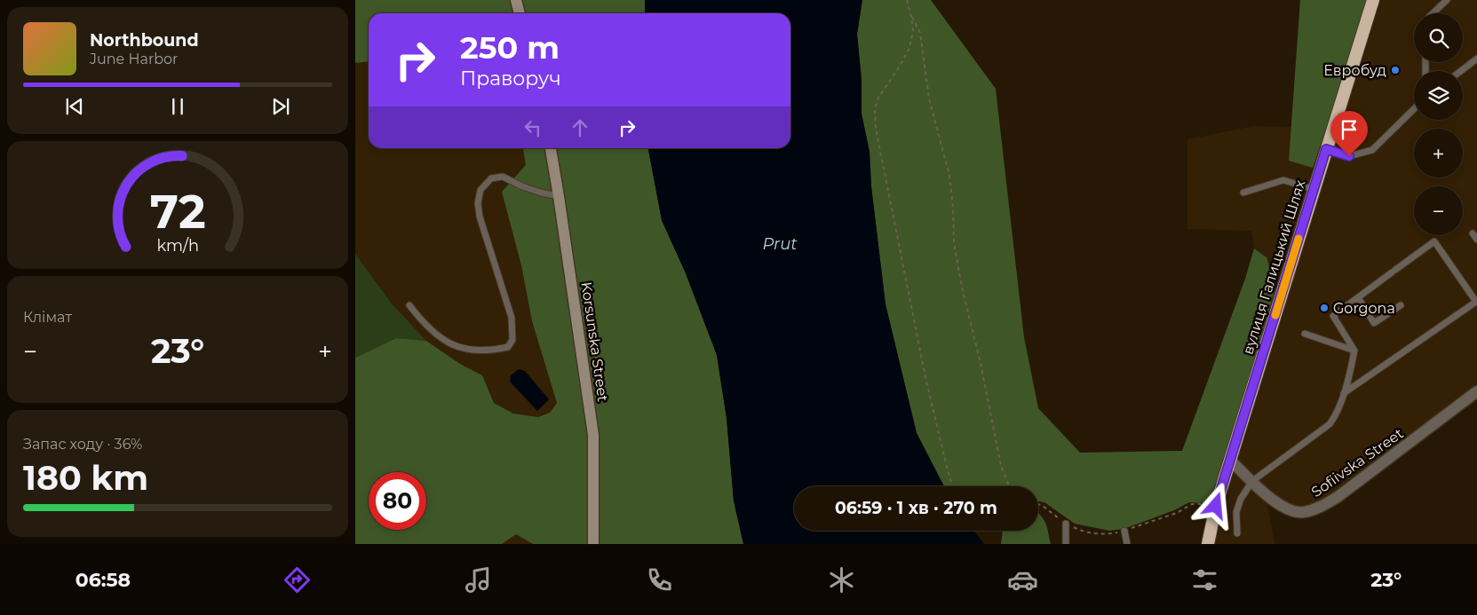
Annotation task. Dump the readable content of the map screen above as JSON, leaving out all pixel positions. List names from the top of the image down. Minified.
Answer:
{"streets":{"highway":["вулиця Галицький Шлях"],"main road":["Korsunska Street"],"street":["Sofiivska Street"]},"crossings":[["вулиця Галицький Шлях","Sofiivska Street"]],"water":["Prut"],"places":["Евробуд","Gorgona"],"page":{"map_buttons":["+","−"],"turn":["250 m","Праворуч"],"song":["Northbound","June Harbor"],"tile":["Клімат",["Запас ходу · 36%","180 km"]],"heat":["−","23°","+"],"limit":"80","trip":"06:59 · 1 хв · 270 m","tabs":["06:58","23°"],"gauge":["72","km/h"]}}
